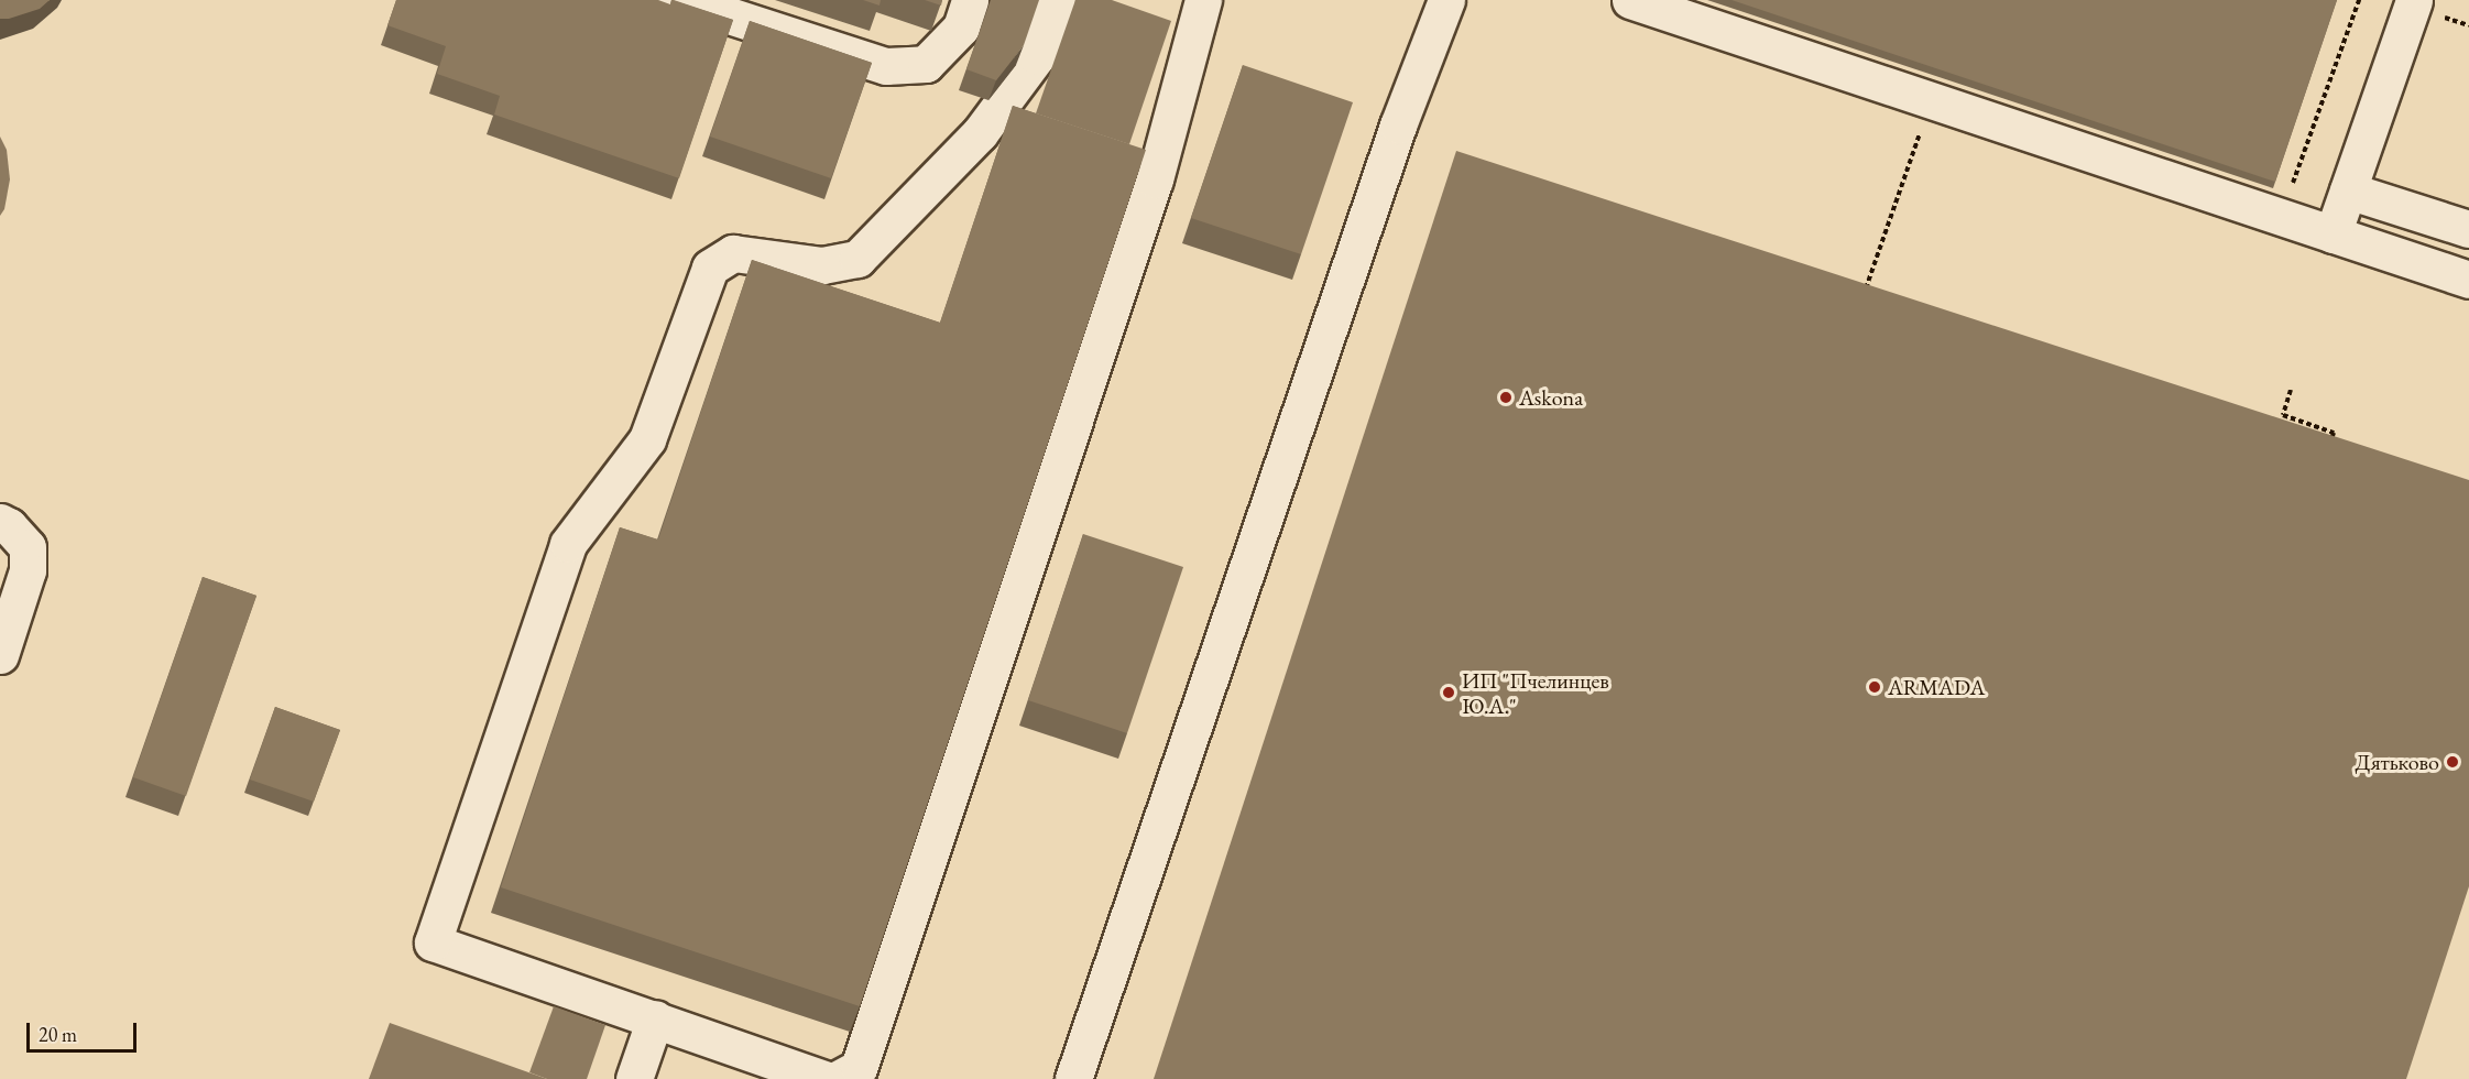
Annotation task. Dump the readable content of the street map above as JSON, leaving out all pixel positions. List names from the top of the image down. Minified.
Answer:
{"places":["Askona","ARMADA","ИП \"Пчелинцев Ю.А.\"","Дятьково"],"scale_bar":"20 m"}
